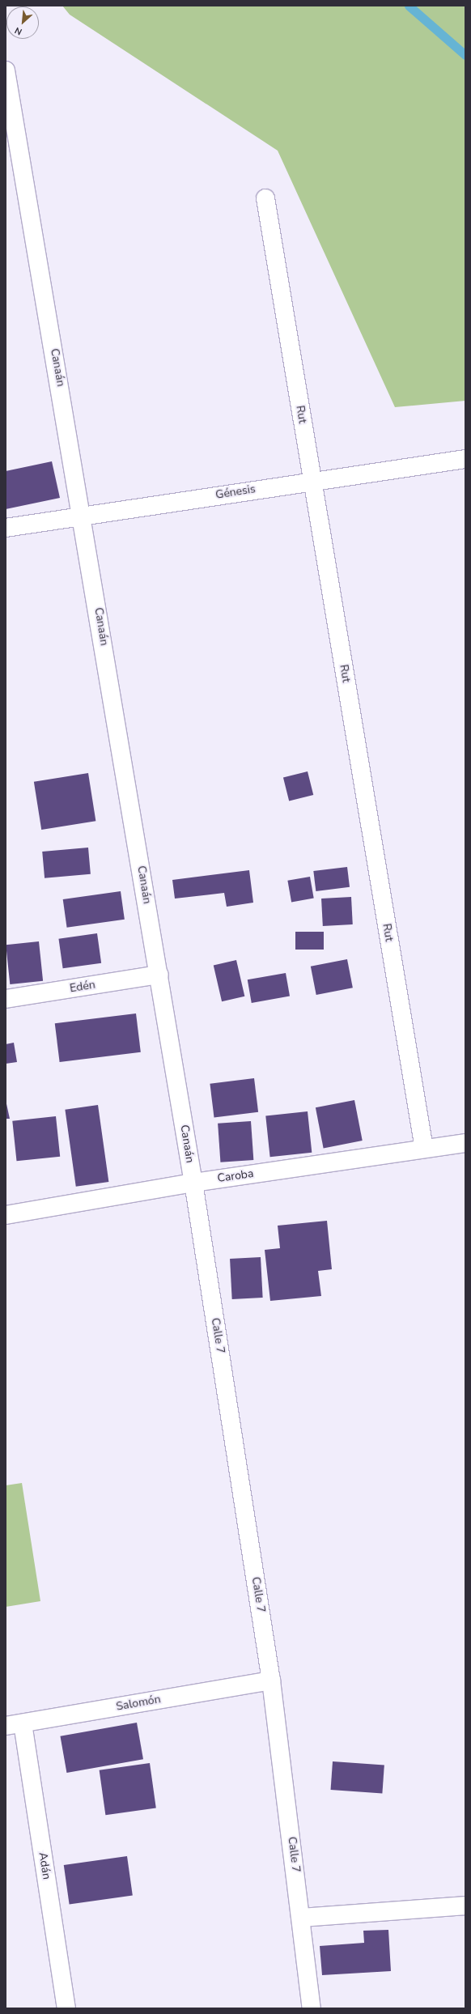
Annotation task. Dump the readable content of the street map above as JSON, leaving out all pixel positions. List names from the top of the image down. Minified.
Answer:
{"streets":{"street":["Canaán","Rut","Génesis","Edén","Caroba","Calle 7","Salomón","Adán"]},"crossings":[["Canaán","Génesis"],["Canaán","Edén"],["Canaán","Caroba"],["Canaán","Calle 7"],["Rut","Génesis"],["Rut","Caroba"],["Caroba","Calle 7"],["Calle 7","Salomón"],["Salomón","Adán"]],"north":"bottom left"}
